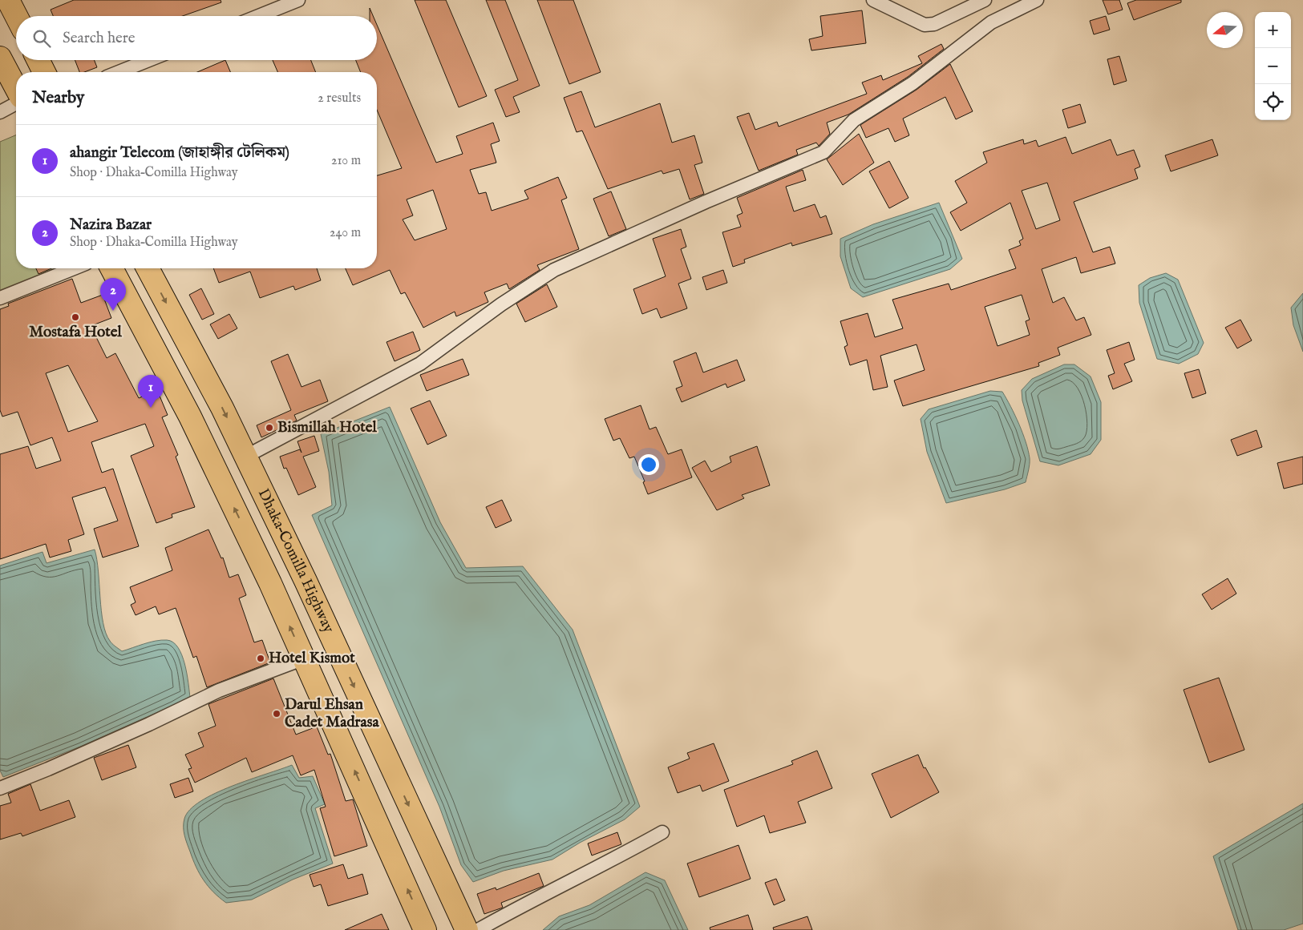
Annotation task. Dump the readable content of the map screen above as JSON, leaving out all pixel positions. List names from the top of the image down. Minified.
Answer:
{"streets":{"highway":["Dhaka–Comilla Highway"]},"places":["Mostafa Hotel","Bismillah Hotel","Hotel Kismot","Darul Ehsan Cadet Madrasa"],"north":"left","page":{"map_buttons":["+","−"],"search":"Search here","heading":["Nearby","2 results"],"list":[{"mark":"1","name":"ahangir Telecom (জাহাঙ্গীর টেলিকম)","note":"Shop · Dhaka–Comilla Highway","value":"210 m"},{"mark":"2","name":"Nazira Bazar","note":"Shop · Dhaka–Comilla Highway","value":"240 m"}],"pins":["2","1"]}}
